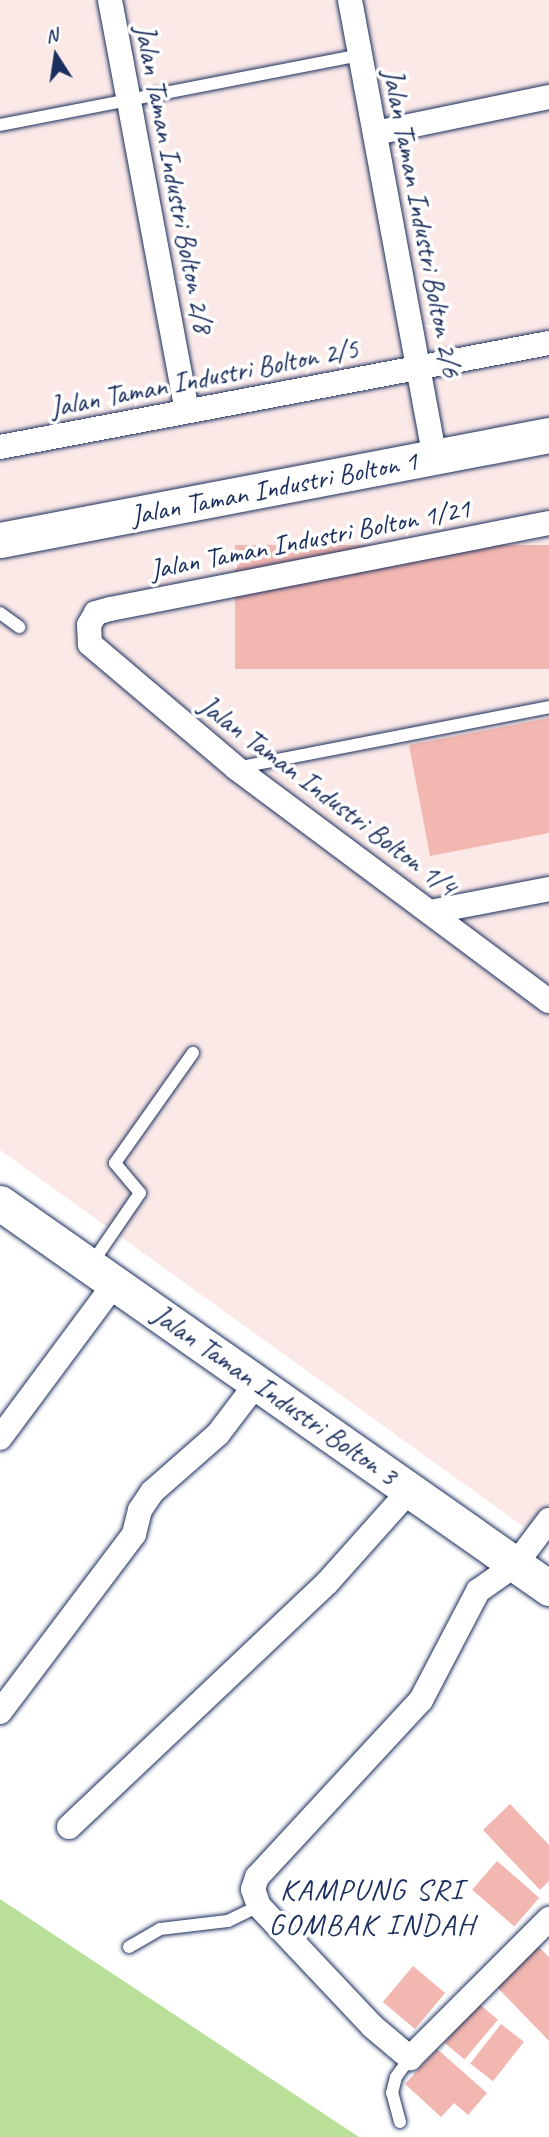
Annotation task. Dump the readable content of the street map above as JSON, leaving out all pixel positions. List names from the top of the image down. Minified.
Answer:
{"streets":{"street":["Jalan Taman Industri Bolton 2/8","Jalan Taman Industri Bolton 2/6","Jalan Taman Industri Bolton 2/5","Jalan Taman Industri Bolton 1","Jalan Taman Industri Bolton 1/21","Jalan Taman Industri Bolton 1/4","Jalan Taman Industri Bolton 3"]},"crossings":[["Jalan Taman Industri Bolton 2/8","Jalan Taman Industri Bolton 2/5"],["Jalan Taman Industri Bolton 2/6","Jalan Taman Industri Bolton 2/5"],["Jalan Taman Industri Bolton 2/6","Jalan Taman Industri Bolton 1"],["Jalan Taman Industri Bolton 1/21","Jalan Taman Industri Bolton 1/4"]],"districts":["KAMPUNG SRI GOMBAK INDAH"],"north":"top"}
